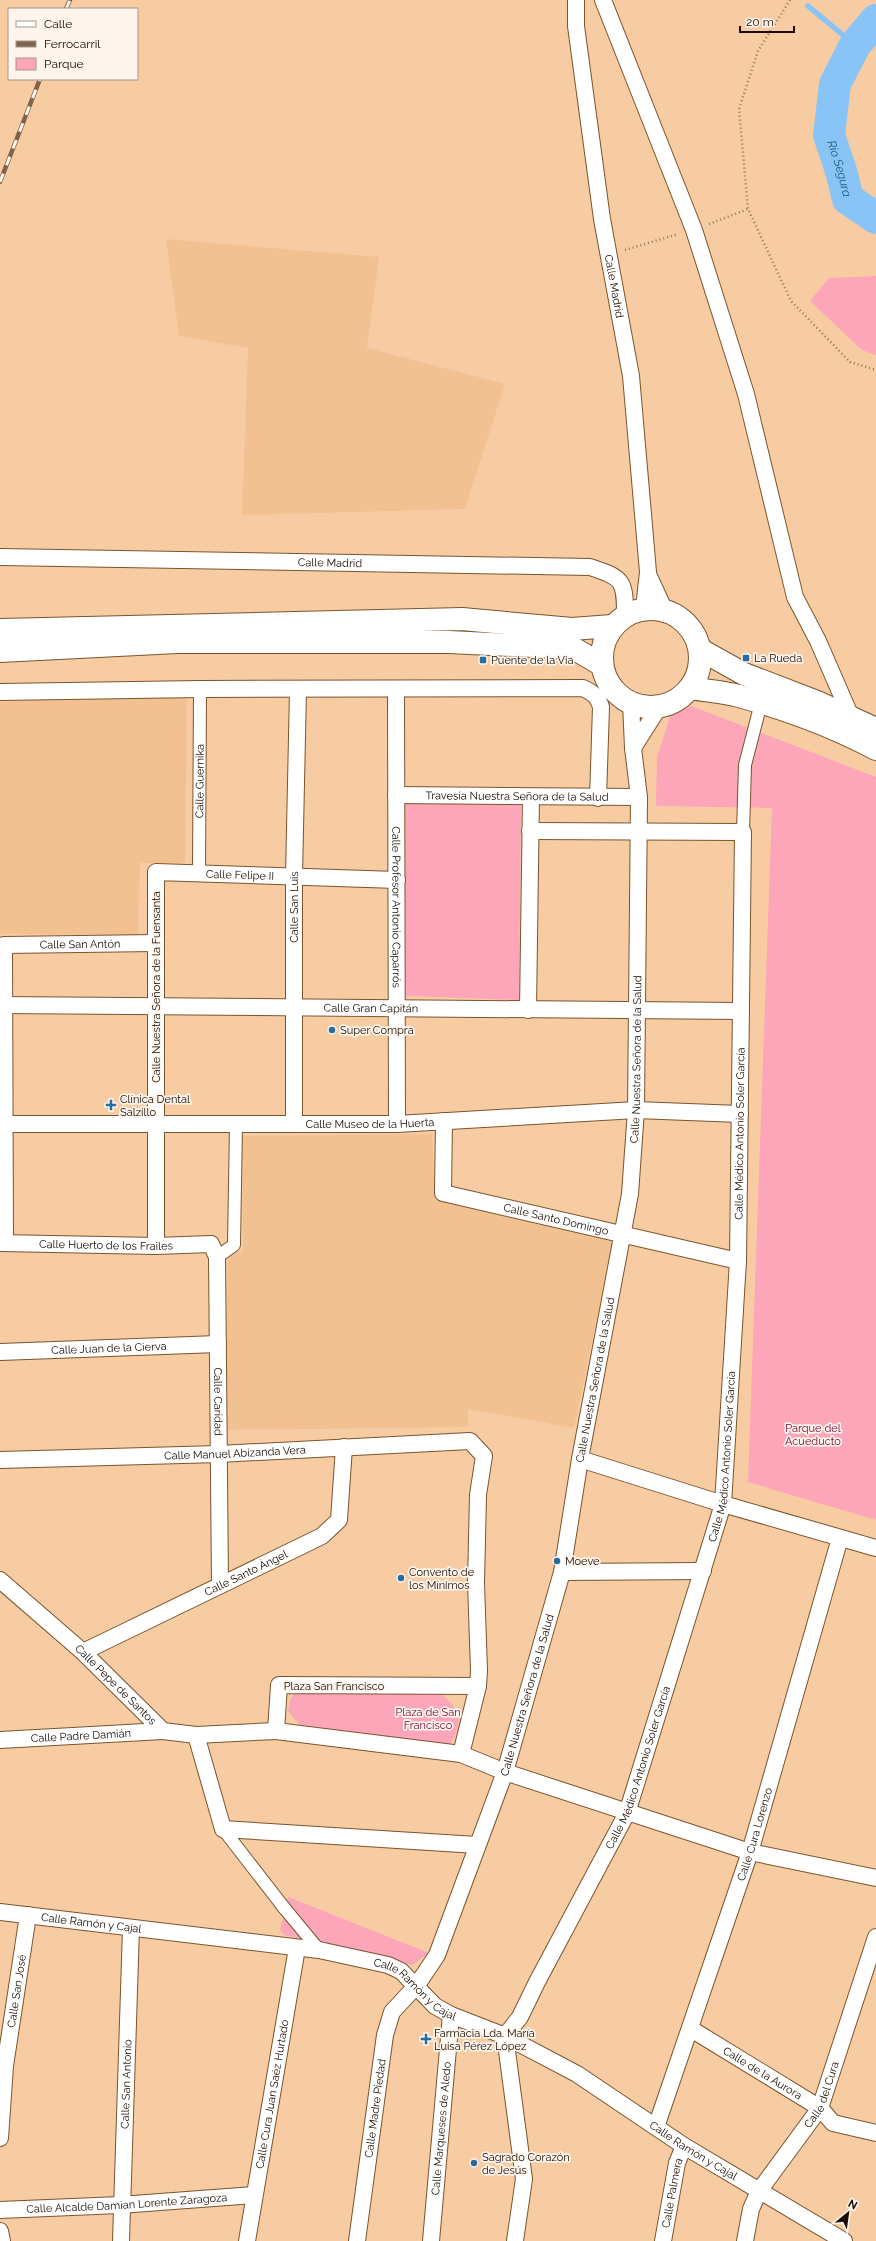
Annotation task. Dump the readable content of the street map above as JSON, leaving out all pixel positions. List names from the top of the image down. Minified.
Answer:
{"streets":{"street":["Calle Madrid","Calle Guernika","Travesía Nuestra Señora de la Salud","Calle Felipe II","Calle San Luis","Calle Profesor Antonio Caparrós","Calle San Antón","Calle Nuestra Señora de la Fuensanta","Calle Gran Capitán","Calle Nuestra Señora de la Salud","Calle Museo de la Huerta","Calle Médico Antonio Soler García","Calle Santo Domingo","Calle Huerto de los Frailes","Calle Juan de la Cierva","Calle Caridad","Calle Manuel Abizanda Vera","Calle Santo Ángel","Calle Pepe de Santos","Plaza San Francisco","Calle Padre Damián","Calle Cura Lorenzo","Calle Ramón y Cajal","Calle San José","Calle de la Aurora","Calle San Antonio","Calle Cura Juan Saéz Hurtado","Calle del Cura","Calle Madre Piedad","Calle Marqueses de Aledo","Calle Palmera","Calle Alcalde Damian Lorente Zaragoza"]},"crossings":[["Calle Madrid","Calle Nuestra Señora de la Salud"],["Calle Guernika","Calle Felipe II"],["Travesía Nuestra Señora de la Salud","Calle Profesor Antonio Caparrós"],["Travesía Nuestra Señora de la Salud","Calle Nuestra Señora de la Salud"],["Calle Felipe II","Calle San Luis"],["Calle Felipe II","Calle Profesor Antonio Caparrós"],["Calle Felipe II","Calle Nuestra Señora de la Fuensanta"],["Calle San Luis","Calle Gran Capitán"],["Calle San Luis","Calle Museo de la Huerta"],["Calle Profesor Antonio Caparrós","Calle Gran Capitán"],["Calle Profesor Antonio Caparrós","Calle Museo de la Huerta"],["Calle San Antón","Calle Nuestra Señora de la Fuensanta"],["Calle San Antón","Calle Gran Capitán"],["Calle Nuestra Señora de la Fuensanta","Calle Gran Capitán"],["Calle Nuestra Señora de la Fuensanta","Calle Museo de la Huerta"],["Calle Nuestra Señora de la Fuensanta","Calle Huerto de los Frailes"],["Calle Gran Capitán","Calle Nuestra Señora de la Salud"],["Calle Gran Capitán","Calle Médico Antonio Soler García"],["Calle Nuestra Señora de la Salud","Calle Museo de la Huerta"],["Calle Nuestra Señora de la Salud","Calle Santo Domingo"],["Calle Nuestra Señora de la Salud","Calle Ramón y Cajal"],["Calle Nuestra Señora de la Salud","Calle Madre Piedad"],["Calle Museo de la Huerta","Calle Médico Antonio Soler García"],["Calle Museo de la Huerta","Calle Santo Domingo"],["Calle Médico Antonio Soler García","Calle Santo Domingo"],["Calle Médico Antonio Soler García","Calle Ramón y Cajal"],["Calle Huerto de los Frailes","Calle Caridad"],["Calle Juan de la Cierva","Calle Caridad"],["Calle Caridad","Calle Manuel Abizanda Vera"],["Calle Caridad","Calle Santo Ángel"],["Calle Manuel Abizanda Vera","Calle Santo Ángel"],["Calle Manuel Abizanda Vera","Plaza San Francisco"],["Calle Santo Ángel","Calle Pepe de Santos"],["Calle Pepe de Santos","Plaza San Francisco"],["Calle Pepe de Santos","Calle Padre Damián"],["Calle Cura Lorenzo","Calle Ramón y Cajal"],["Calle Cura Lorenzo","Calle de la Aurora"],["Calle Ramón y Cajal","Calle San José"],["Calle Ramón y Cajal","Calle San Antonio"],["Calle Ramón y Cajal","Calle Cura Juan Saéz Hurtado"],["Calle Ramón y Cajal","Calle del Cura"],["Calle Ramón y Cajal","Calle Madre Piedad"],["Calle Ramón y Cajal","Calle Marqueses de Aledo"],["Calle Ramón y Cajal","Calle Palmera"],["Calle de la Aurora","Calle del Cura"],["Calle San Antonio","Calle Alcalde Damian Lorente Zaragoza"],["Calle Cura Juan Saéz Hurtado","Calle Alcalde Damian Lorente Zaragoza"]],"water":["Río Segura"],"parks":["Parque del Acueducto","Plaza de San Francisco"],"places":{"transit":["La Rueda","Puente de la Via"],"other":["Super Compra","Moeve","Convento de los Mínimos","Sagrado Corazón de Jesús"],"health":["Clínica Dental Salzillo","Farmacia Lda. María Luisa Pérez López"]},"legend":["Calle","Ferrocarril","Parque"],"scale_bar":"20 m","north":"top right"}
